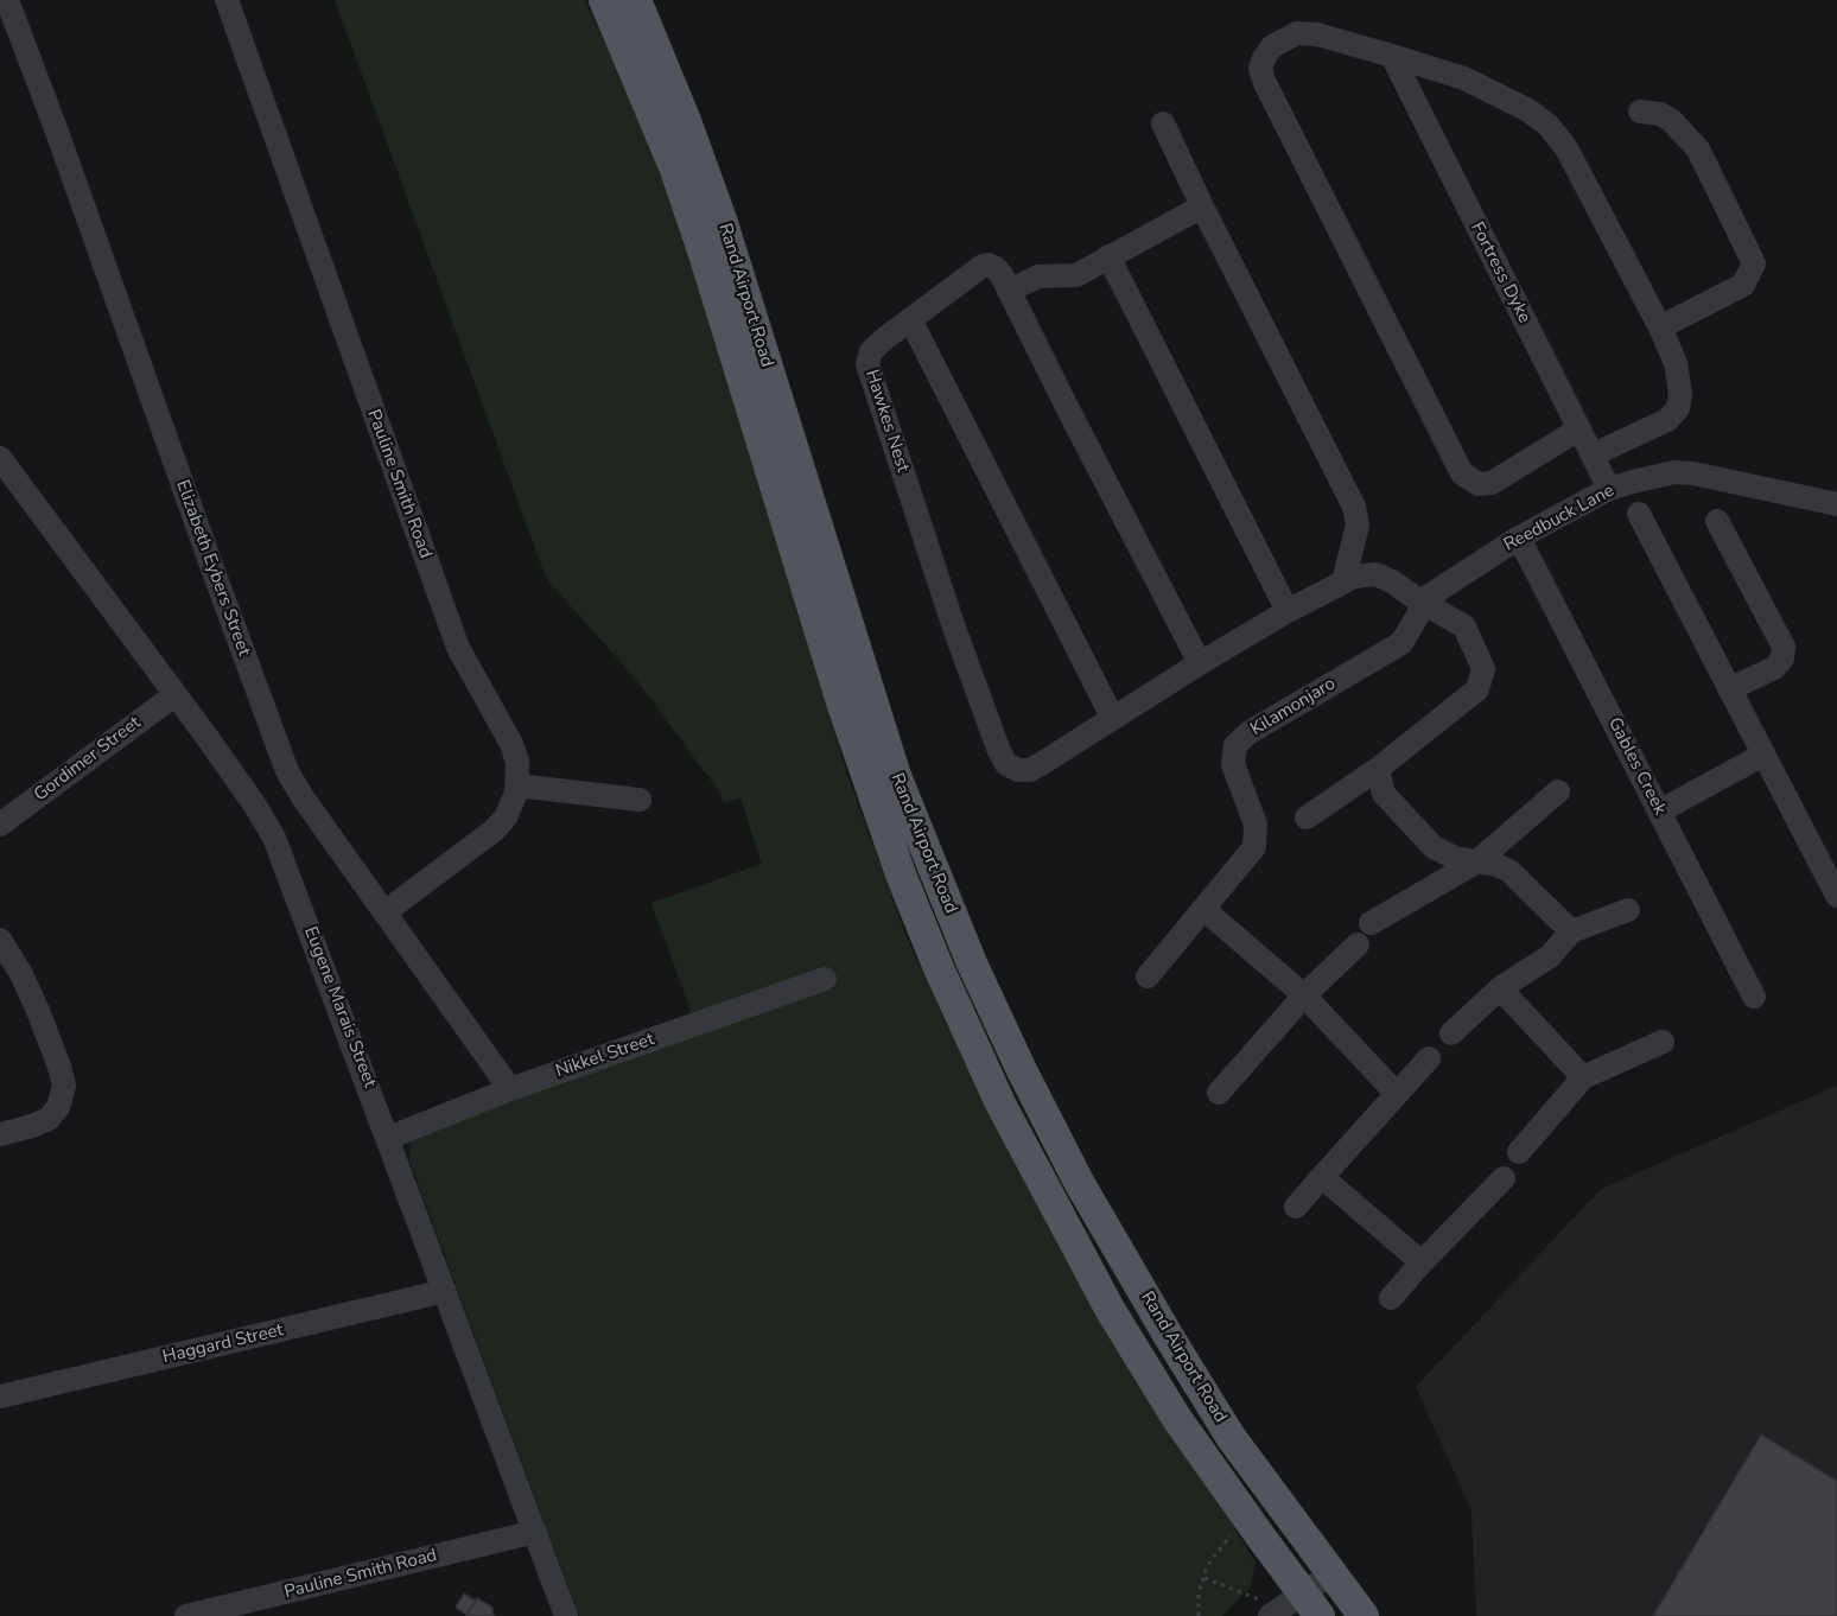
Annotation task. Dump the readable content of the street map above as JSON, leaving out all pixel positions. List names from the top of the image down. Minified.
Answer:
{"streets":{"main road":["Rand Airport Road"],"street":["Fortress Dyke","Hawkes Nest","Pauline Smith Road","Reedbuck Lane","Elizabeth Eybers Street","Kilamonjaro","Gordimer Street","Gables Creek","Eugene Marais Street","Nikkel Street","Haggard Street"]},"crossings":[["Fortress Dyke","Reedbuck Lane"],["Hawkes Nest","Reedbuck Lane"],["Hawkes Nest","Kilamonjaro"],["Pauline Smith Road","Elizabeth Eybers Street"],["Pauline Smith Road","Eugene Marais Street"],["Reedbuck Lane","Kilamonjaro"],["Reedbuck Lane","Gables Creek"],["Elizabeth Eybers Street","Nikkel Street"],["Gordimer Street","Eugene Marais Street"],["Eugene Marais Street","Nikkel Street"],["Eugene Marais Street","Haggard Street"]]}
